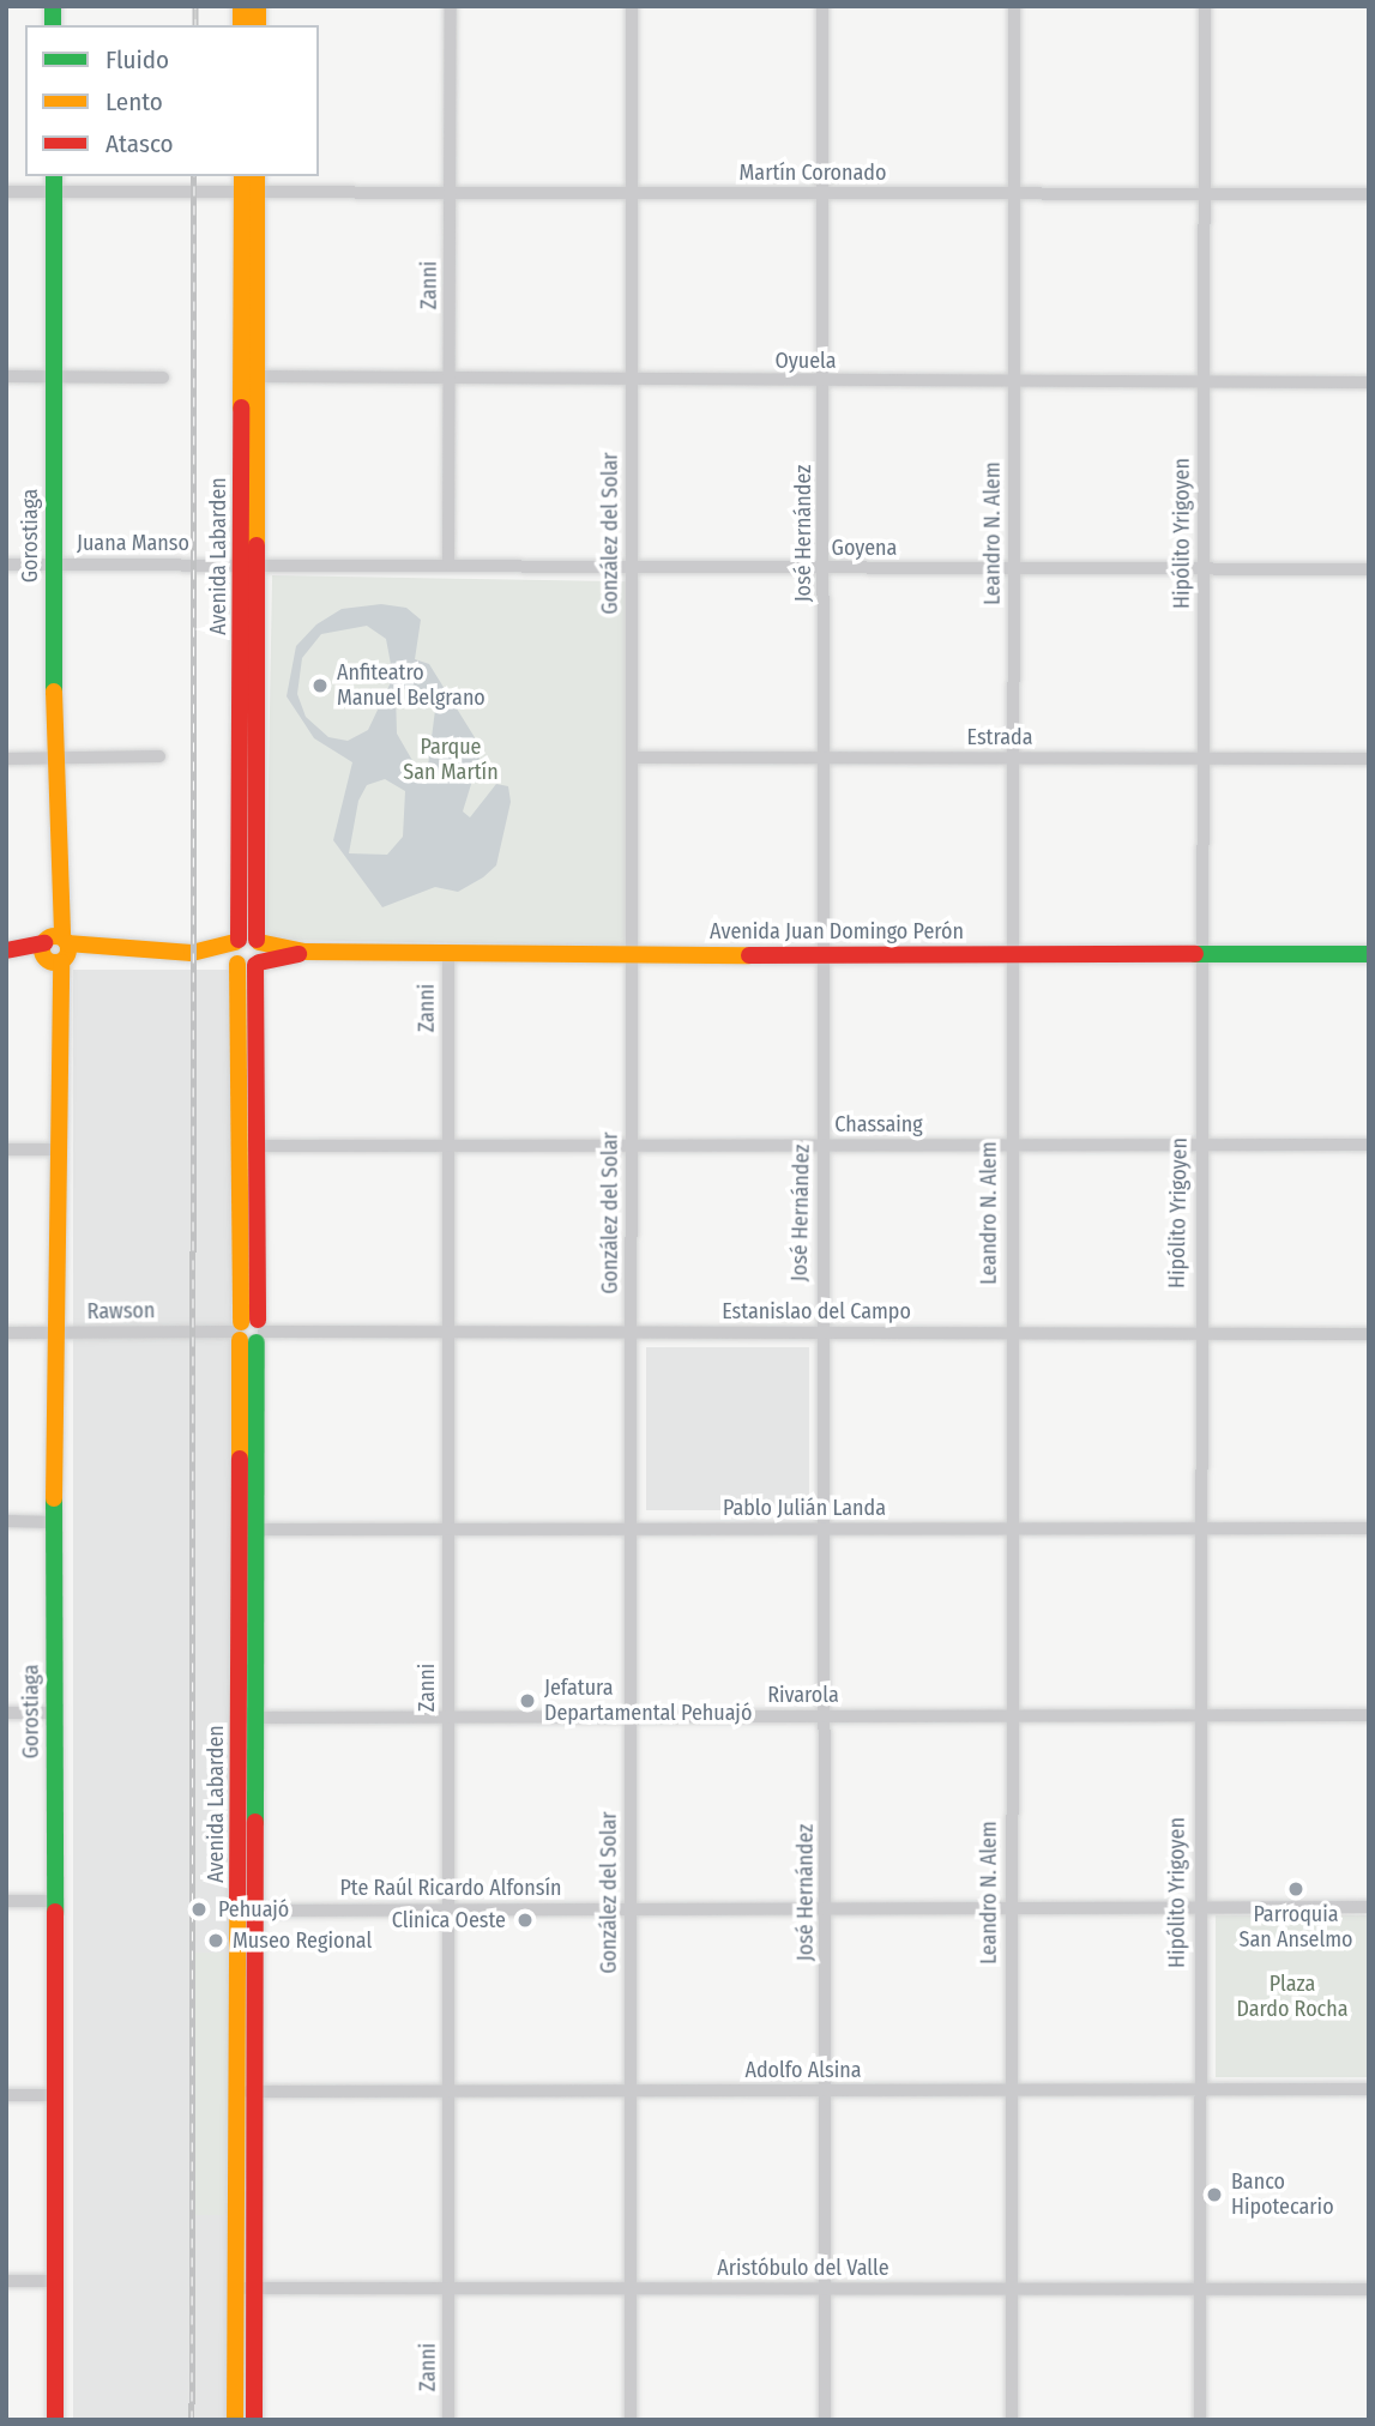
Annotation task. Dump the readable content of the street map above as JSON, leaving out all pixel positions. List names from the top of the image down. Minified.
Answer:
{"streets":{"street":["Martín Coronado","Zanni","Oyuela","González del Solar","José Hernández","Leandro N. Alem","Hipólito Yrigoyen","Gorostiaga","Juana Manso","Goyena","Avenida Labarden","Estrada","Avenida Juan Domingo Perón","Chassaing","Rawson","Estanislao del Campo","Pablo Julián Landa","Rivarola","Pte Raúl Ricardo Alfonsín","Adolfo Alsina","Aristóbulo del Valle"]},"crossings":[["Martín Coronado","Zanni"],["Martín Coronado","González del Solar"],["Martín Coronado","José Hernández"],["Martín Coronado","Leandro N. Alem"],["Martín Coronado","Hipólito Yrigoyen"],["Martín Coronado","Gorostiaga"],["Martín Coronado","Avenida Labarden"],["Zanni","Oyuela"],["Zanni","Goyena"],["Zanni","Avenida Juan Domingo Perón"],["Zanni","Chassaing"],["Zanni","Estanislao del Campo"],["Zanni","Pablo Julián Landa"],["Zanni","Rivarola"],["Zanni","Pte Raúl Ricardo Alfonsín"],["Zanni","Adolfo Alsina"],["Zanni","Aristóbulo del Valle"],["Oyuela","González del Solar"],["Oyuela","José Hernández"],["Oyuela","Leandro N. Alem"],["Oyuela","Hipólito Yrigoyen"],["Oyuela","Avenida Labarden"],["González del Solar","Goyena"],["González del Solar","Estrada"],["González del Solar","Avenida Juan Domingo Perón"],["González del Solar","Chassaing"],["González del Solar","Estanislao del Campo"],["González del Solar","Pablo Julián Landa"],["González del Solar","Rivarola"],["González del Solar","Pte Raúl Ricardo Alfonsín"],["González del Solar","Adolfo Alsina"],["González del Solar","Aristóbulo del Valle"],["José Hernández","Goyena"],["José Hernández","Estrada"],["José Hernández","Avenida Juan Domingo Perón"],["José Hernández","Chassaing"],["José Hernández","Estanislao del Campo"],["José Hernández","Pablo Julián Landa"],["José Hernández","Rivarola"],["José Hernández","Pte Raúl Ricardo Alfonsín"],["José Hernández","Adolfo Alsina"],["José Hernández","Aristóbulo del Valle"],["Leandro N. Alem","Goyena"],["Leandro N. Alem","Estrada"],["Leandro N. Alem","Avenida Juan Domingo Perón"],["Leandro N. Alem","Chassaing"],["Leandro N. Alem","Estanislao del Campo"],["Leandro N. Alem","Pablo Julián Landa"],["Leandro N. Alem","Rivarola"],["Leandro N. Alem","Pte Raúl Ricardo Alfonsín"],["Leandro N. Alem","Adolfo Alsina"],["Leandro N. Alem","Aristóbulo del Valle"],["Hipólito Yrigoyen","Goyena"],["Hipólito Yrigoyen","Estrada"],["Hipólito Yrigoyen","Avenida Juan Domingo Perón"],["Hipólito Yrigoyen","Chassaing"],["Hipólito Yrigoyen","Estanislao del Campo"],["Hipólito Yrigoyen","Pablo Julián Landa"],["Hipólito Yrigoyen","Rivarola"],["Hipólito Yrigoyen","Pte Raúl Ricardo Alfonsín"],["Hipólito Yrigoyen","Adolfo Alsina"],["Hipólito Yrigoyen","Aristóbulo del Valle"],["Gorostiaga","Juana Manso"],["Gorostiaga","Avenida Juan Domingo Perón"],["Gorostiaga","Rawson"],["Juana Manso","Goyena"],["Juana Manso","Avenida Labarden"],["Goyena","Avenida Labarden"],["Avenida Labarden","Avenida Juan Domingo Perón"],["Avenida Labarden","Chassaing"],["Avenida Labarden","Rawson"],["Avenida Labarden","Estanislao del Campo"],["Avenida Labarden","Pablo Julián Landa"],["Avenida Labarden","Rivarola"],["Avenida Labarden","Pte Raúl Ricardo Alfonsín"],["Avenida Labarden","Adolfo Alsina"],["Avenida Labarden","Aristóbulo del Valle"],["Rawson","Estanislao del Campo"]],"parks":["Parque San Martín","Plaza Dardo Rocha"],"places":["Anfiteatro Manuel Belgrano","Jefatura Departamental Pehuajó","Parroquia San Anselmo","Pehuajó","Clinica Oeste","Museo Regional","Banco Hipotecario"],"legend":["Fluido","Lento","Atasco"]}
